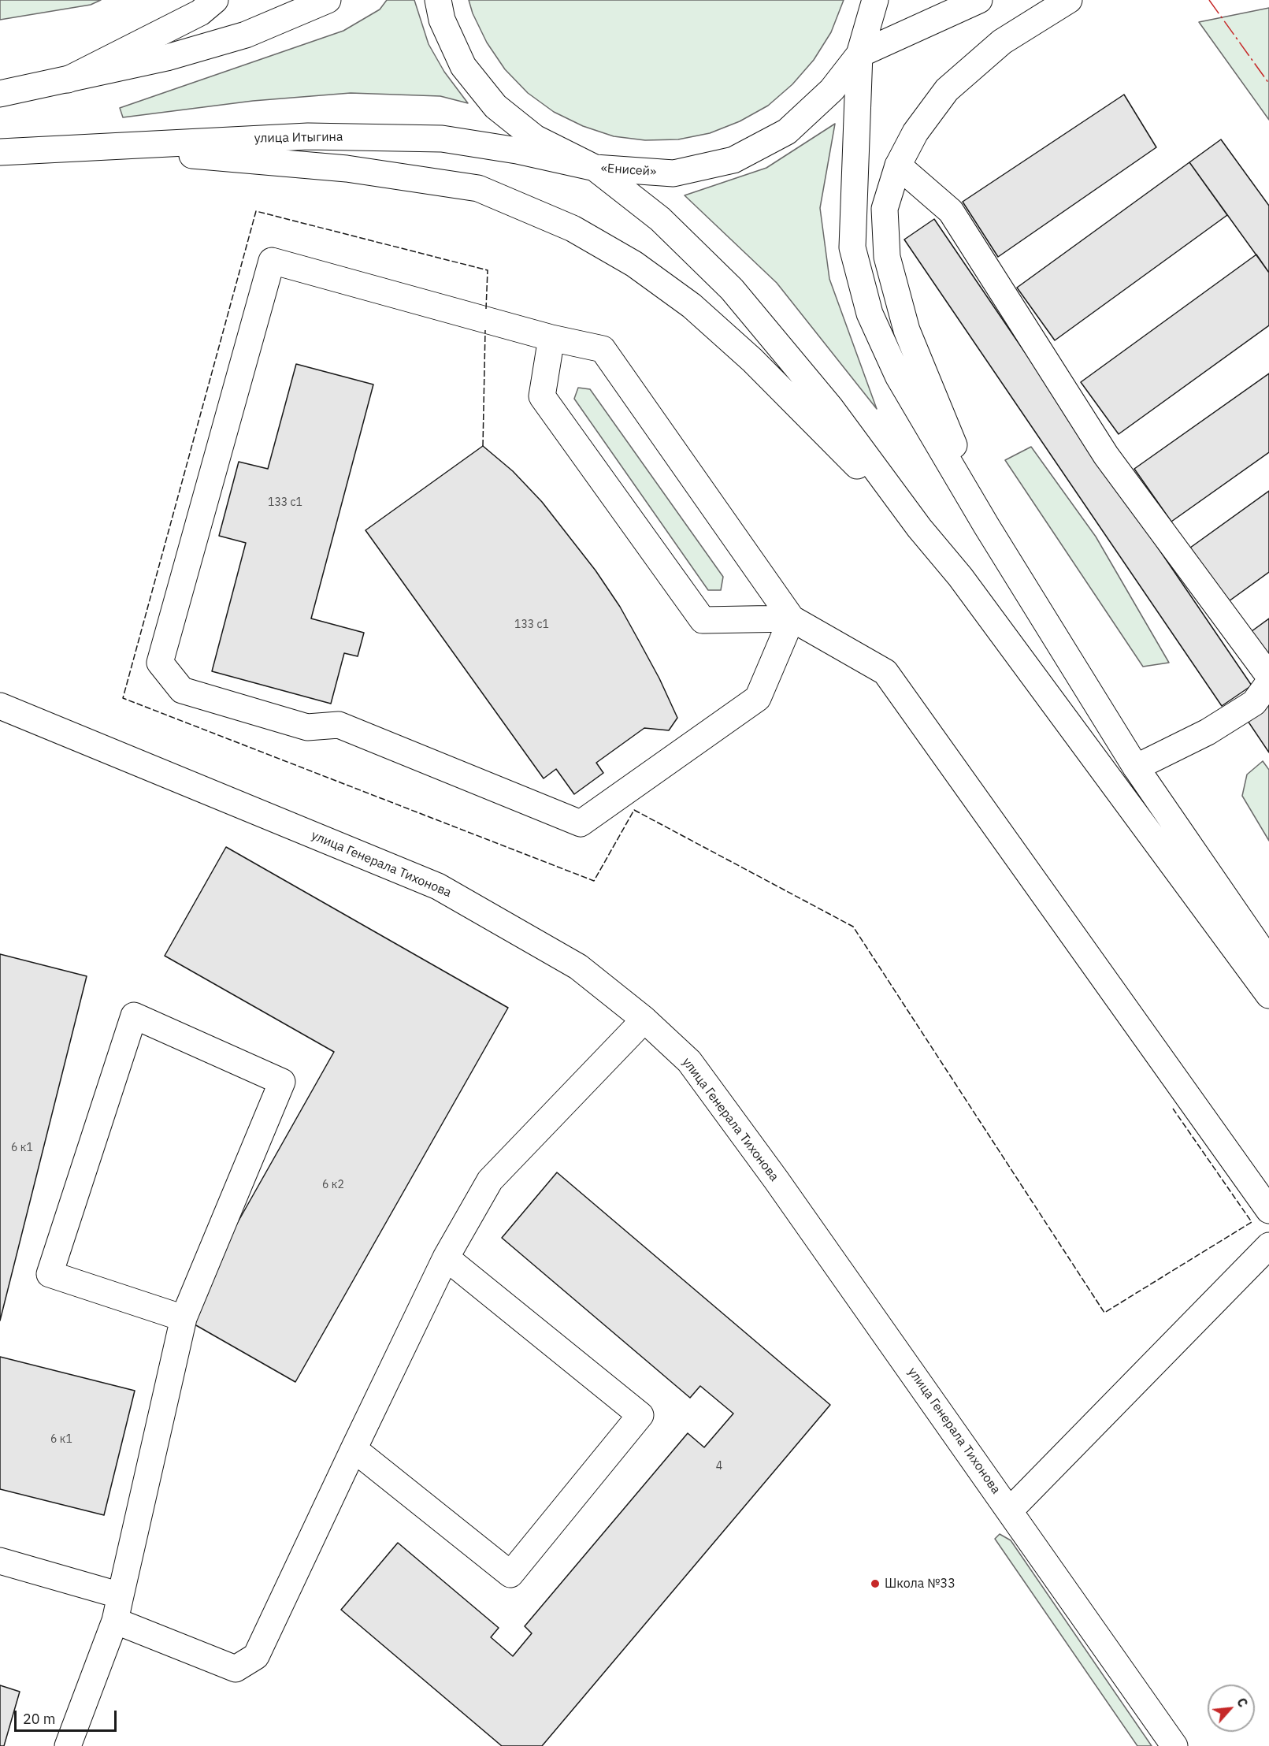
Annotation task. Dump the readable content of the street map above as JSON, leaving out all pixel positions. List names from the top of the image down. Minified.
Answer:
{"streets":{"main road":["улица Итыгина","«Енисей»","улица Генерала Тихонова"]},"crossings":[["улица Итыгина","«Енисей»"]],"places":["Школа №33"],"house_numbers":["133 с1","133 с1","6 к1","6 к2","6 к1","4"],"scale_bar":"20 m","north":"top right"}
